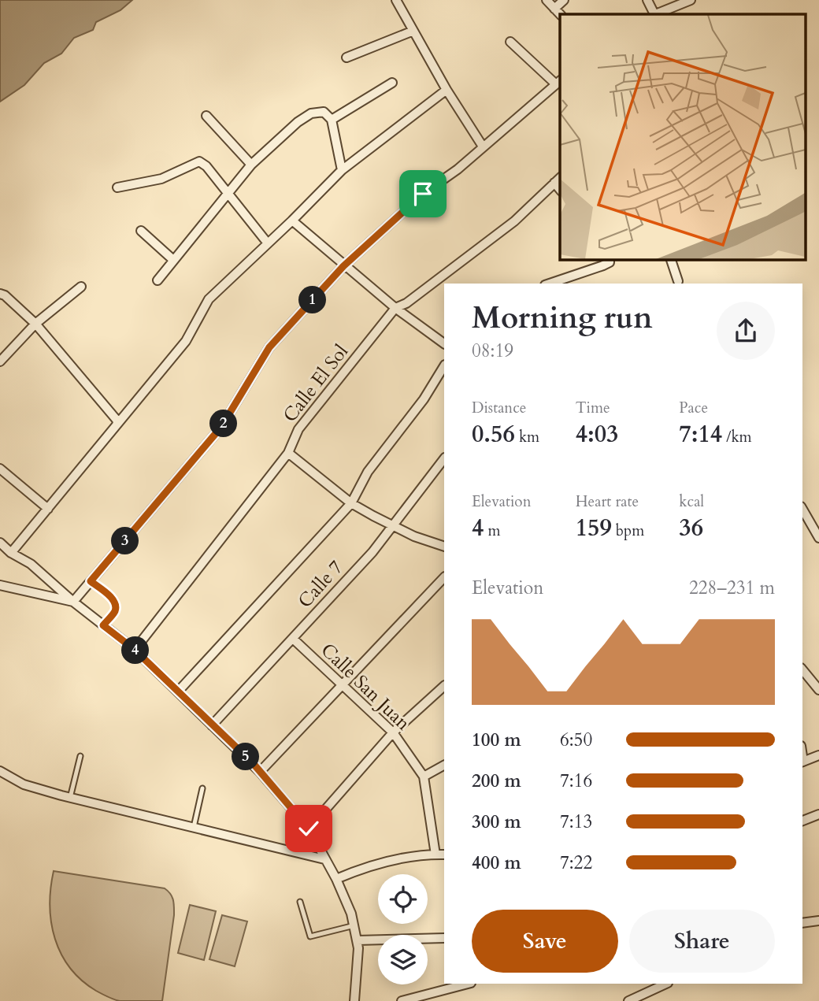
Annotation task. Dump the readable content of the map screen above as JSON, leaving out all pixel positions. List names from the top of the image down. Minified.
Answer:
{"streets":{"street":["Calle El Sol","Calle 7","Calle San Juan"]},"crossings":[["Calle 7","Calle San Juan"]],"page":{"heading":["Morning run","08:19"],"pins":["1","2","3","4","5"],"stats":[["Distance","0.56 km"],["Time","4:03"],["Pace","7:14 /km"],["Elevation","4 m"],["Heart rate","159 bpm"],["kcal","36"]],"chart":["Elevation","228–231 m"],"list":[{"name":"100 m","note":"6:50"},{"name":"200 m","note":"7:16"},{"name":"300 m","note":"7:13"},{"name":"400 m","note":"7:22"}],"buttons":["Save","Share"]}}
